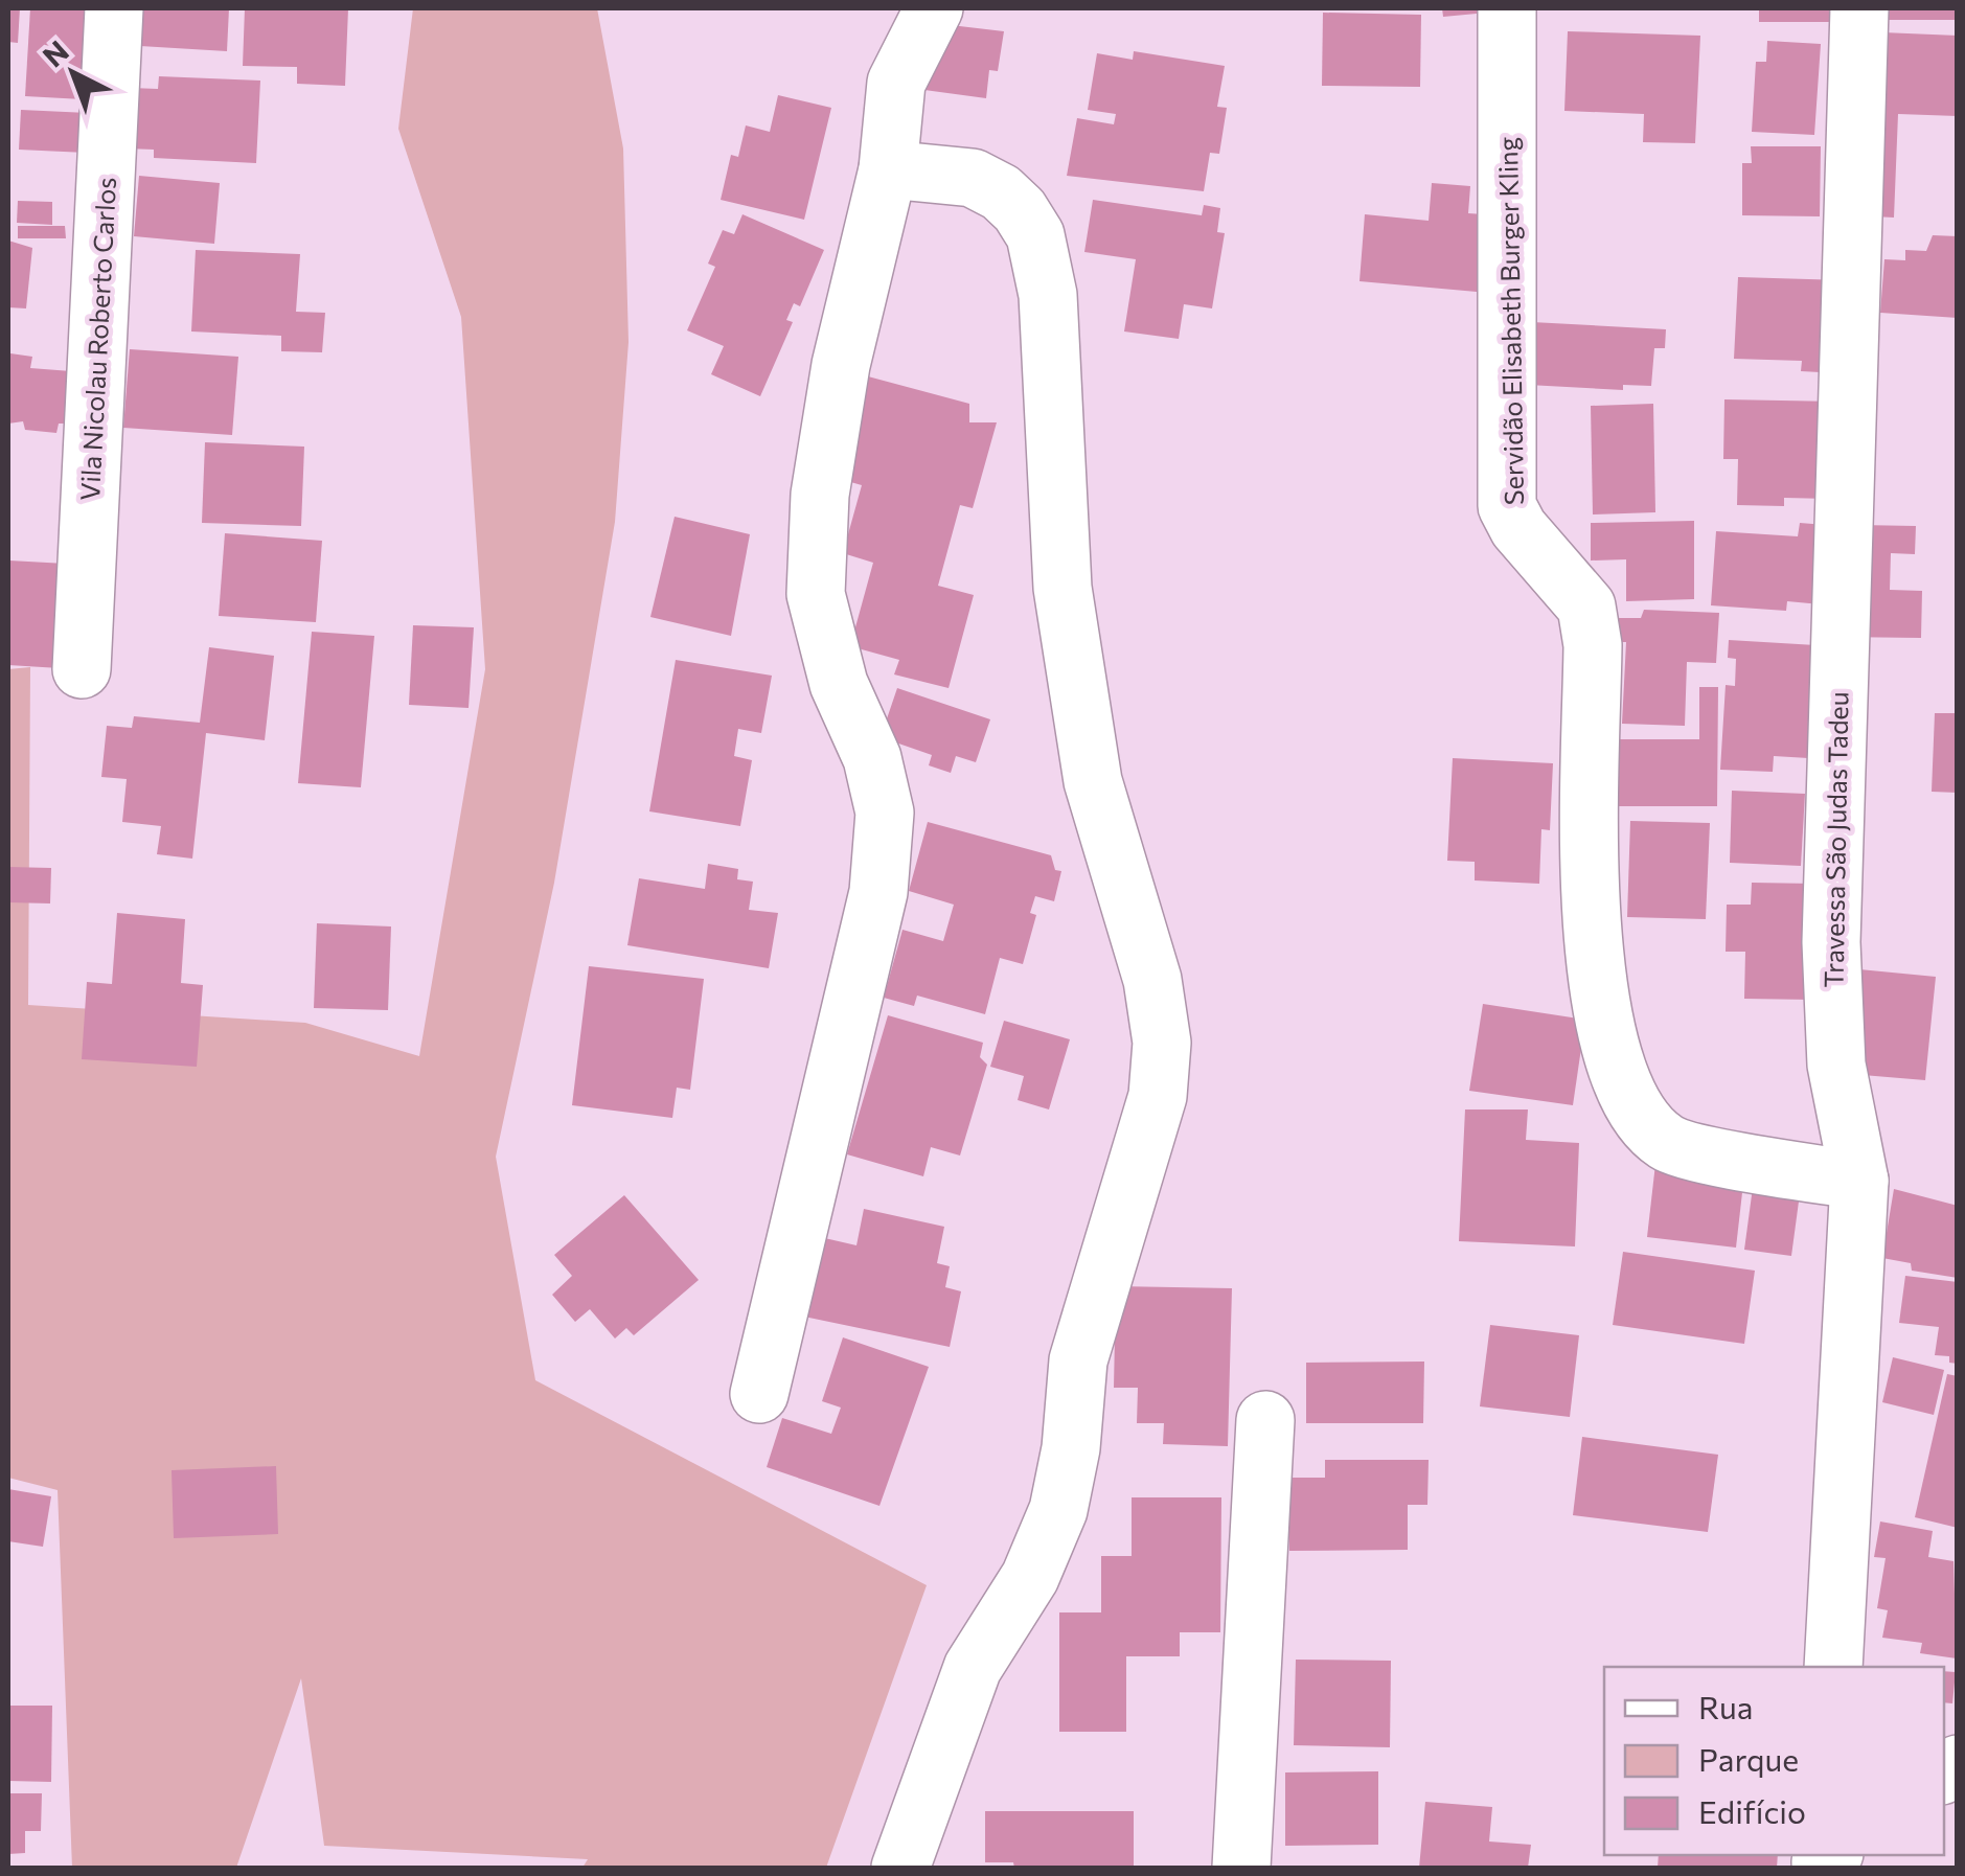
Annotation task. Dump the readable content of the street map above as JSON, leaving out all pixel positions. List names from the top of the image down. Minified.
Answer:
{"streets":{"street":["Servidão Elisabeth Burger Kling","Vila Nicolau Roberto Carlos","Travessa São Judas Tadeu"]},"crossings":[["Servidão Elisabeth Burger Kling","Travessa São Judas Tadeu"]],"legend":["Rua","Parque","Edifício"],"north":"top left"}
